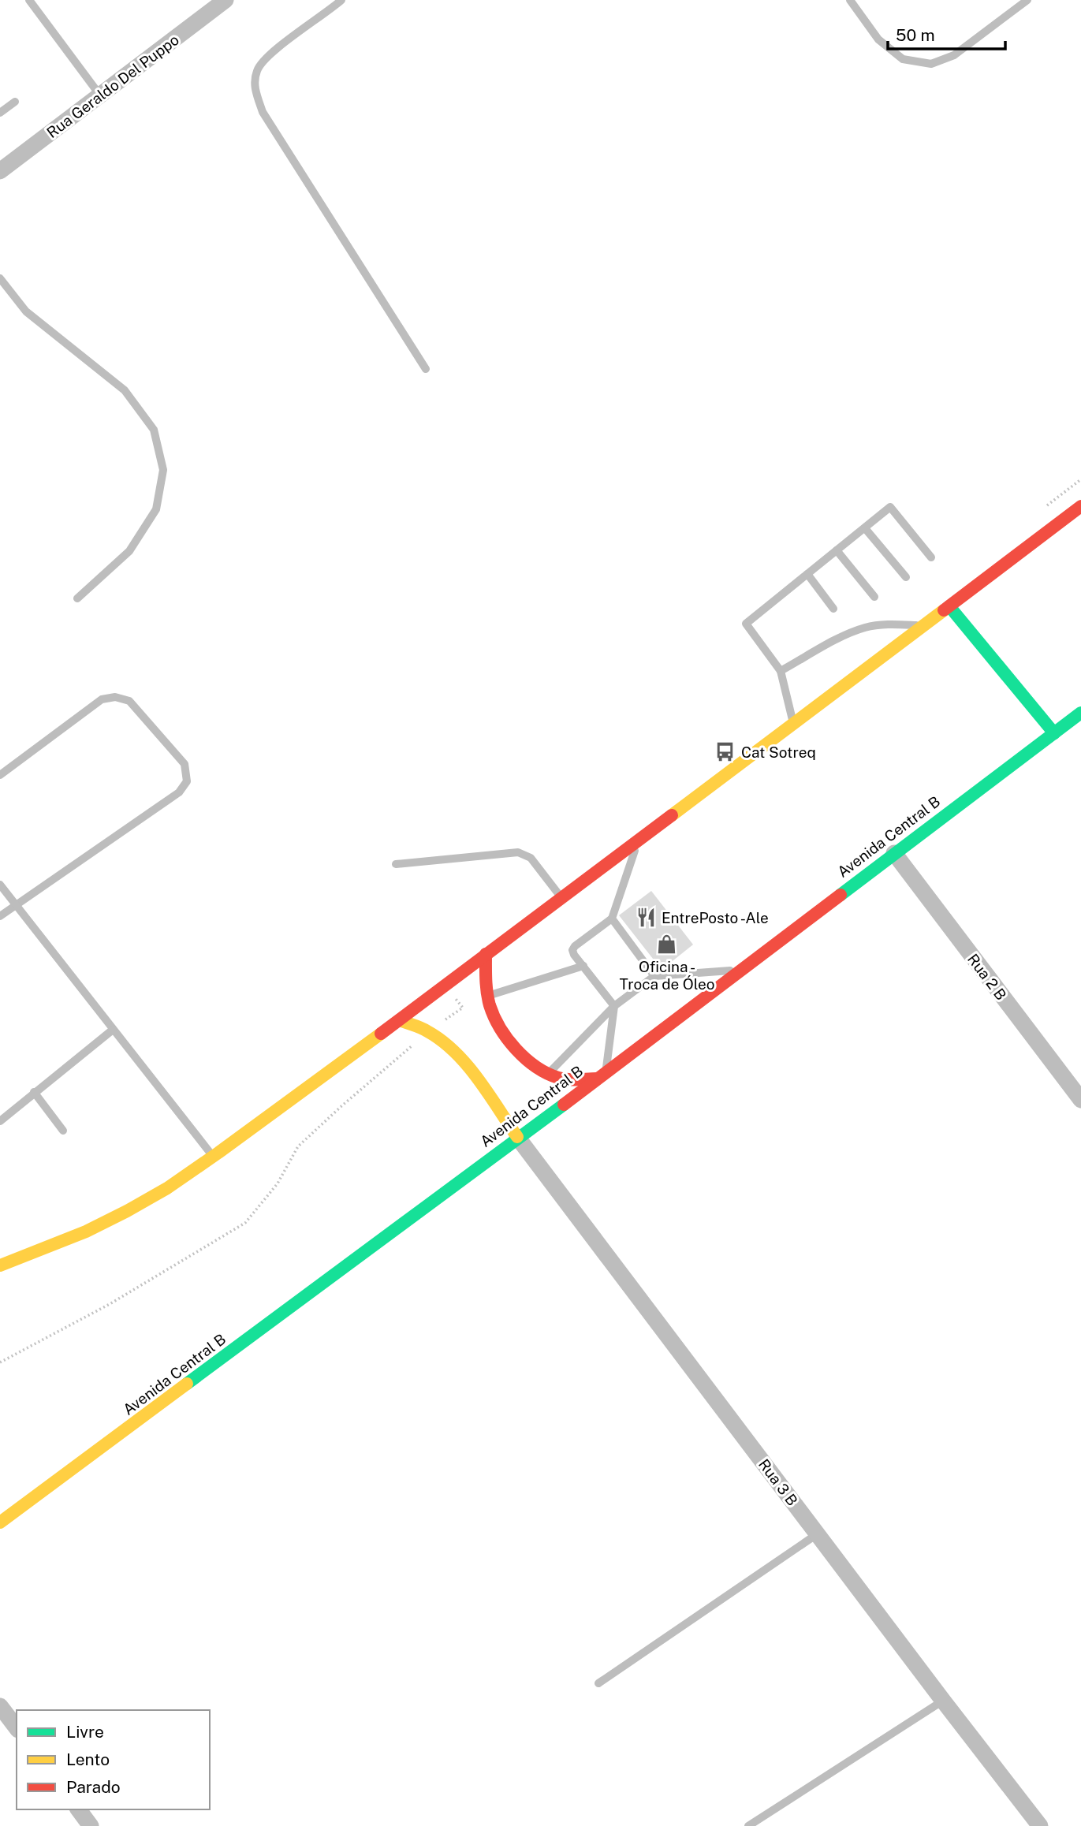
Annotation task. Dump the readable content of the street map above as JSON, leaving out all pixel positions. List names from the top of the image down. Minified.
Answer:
{"streets":{"main road":["Avenida Central B"],"street":["Rua Geraldo Del Puppo","Rua 2 B","Rua 3 B"]},"crossings":[["Avenida Central B","Rua 2 B"],["Avenida Central B","Rua 3 B"]],"places":{"bus stop":["Cat Sotreq"],"restaurant":["EntrePosto -Ale"],"shop":["Oficina - Troca de Óleo"]},"legend":["Livre","Lento","Parado"],"scale_bar":"50 m"}
